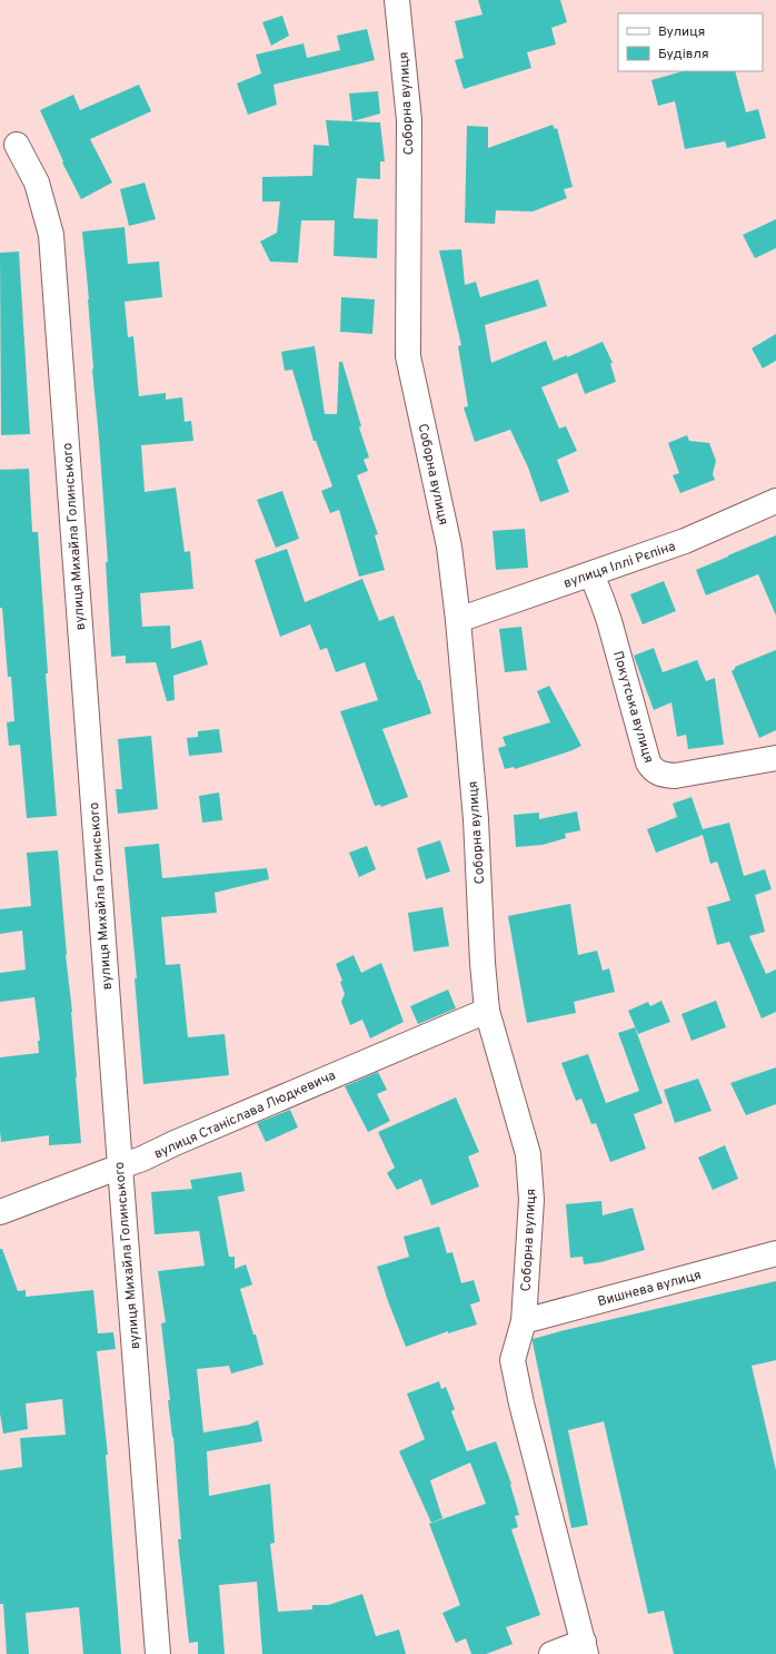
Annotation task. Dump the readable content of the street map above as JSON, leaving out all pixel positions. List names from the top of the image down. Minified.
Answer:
{"streets":{"street":["Соборна вулиця","вулиця Михайла Голинського","вулиця Іллі Рєпіна","Покутська вулиця","вулиця Станіслава Людкевича","Вишнева вулиця"]},"crossings":[["Соборна вулиця","вулиця Іллі Рєпіна"],["Соборна вулиця","вулиця Станіслава Людкевича"],["Соборна вулиця","Вишнева вулиця"],["вулиця Михайла Голинського","вулиця Станіслава Людкевича"],["вулиця Іллі Рєпіна","Покутська вулиця"]],"legend":["Вулиця","Будівля"]}
